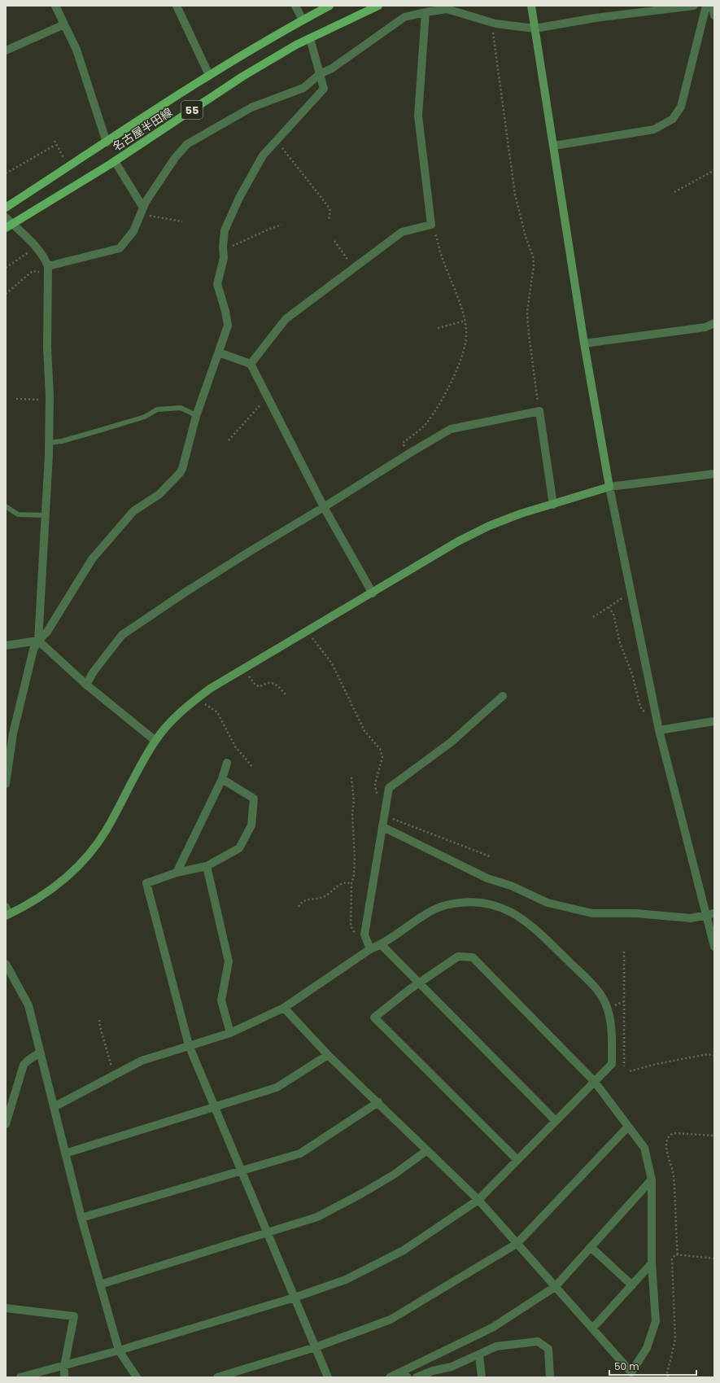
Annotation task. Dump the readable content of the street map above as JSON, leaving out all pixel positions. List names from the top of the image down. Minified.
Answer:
{"streets":{"main road":["55","名古屋半田線"]},"scale_bar":"50 m"}
